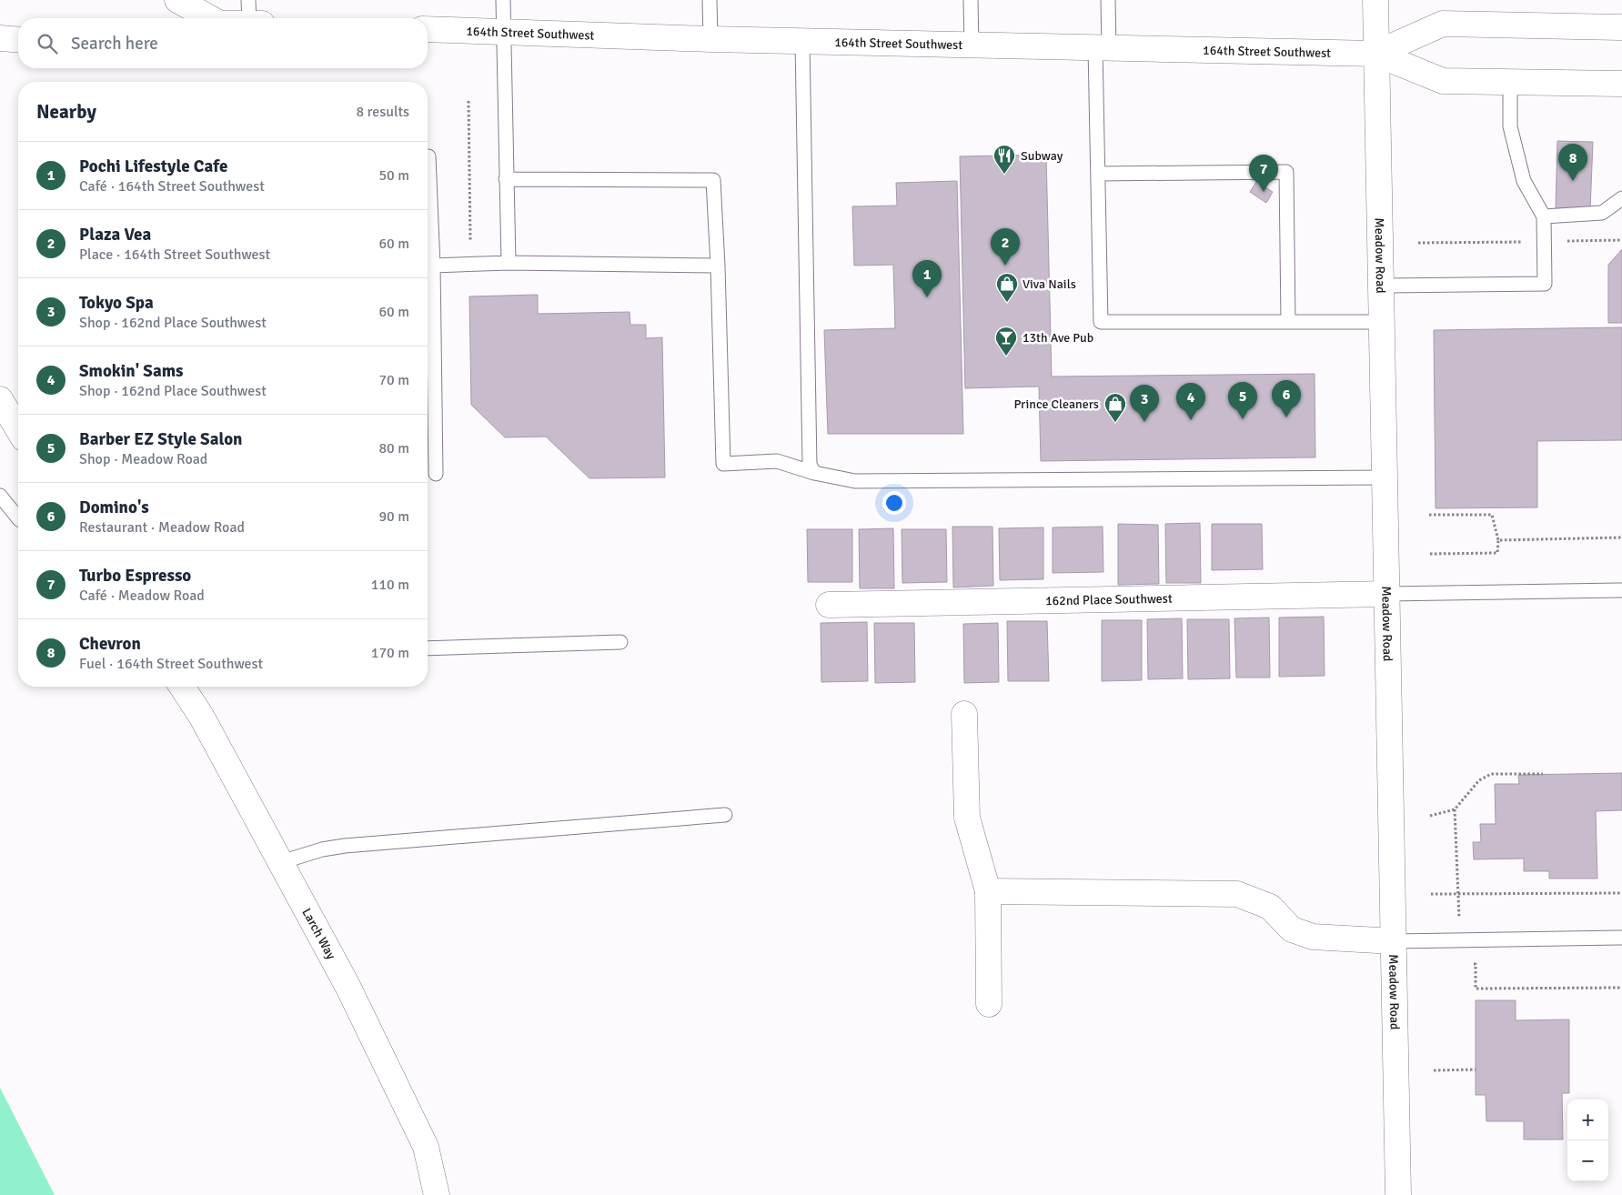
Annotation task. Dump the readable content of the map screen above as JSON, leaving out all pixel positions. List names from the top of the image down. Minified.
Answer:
{"streets":{"street":["164th Street Southwest","Meadow Road","162nd Place Southwest","Larch Way"]},"crossings":[["164th Street Southwest","Meadow Road"],["Meadow Road","162nd Place Southwest"]],"places":{"restaurant":["Subway"],"shop":["Viva Nails","Prince Cleaners"],"bar":["13th Ave Pub"]},"page":{"search":"Search here","heading":["Nearby","8 results"],"list":[{"mark":"1","name":"Pochi Lifestyle Cafe","note":"Café · 164th Street Southwest","value":"50 m"},{"mark":"2","name":"Plaza Vea","note":"Place · 164th Street Southwest","value":"60 m"},{"mark":"3","name":"Tokyo Spa","note":"Shop · 162nd Place Southwest","value":"60 m"},{"mark":"4","name":"Smokin' Sams","note":"Shop · 162nd Place Southwest","value":"70 m"},{"mark":"5","name":"Barber EZ Style Salon","note":"Shop · Meadow Road","value":"80 m"},{"mark":"6","name":"Domino's","note":"Restaurant · Meadow Road","value":"90 m"},{"mark":"7","name":"Turbo Espresso","note":"Café · Meadow Road","value":"110 m"},{"mark":"8","name":"Chevron","note":"Fuel · 164th Street Southwest","value":"170 m"}],"pins":["8","7","2","1","6","5","4","3"],"map_buttons":["+","−"]}}
